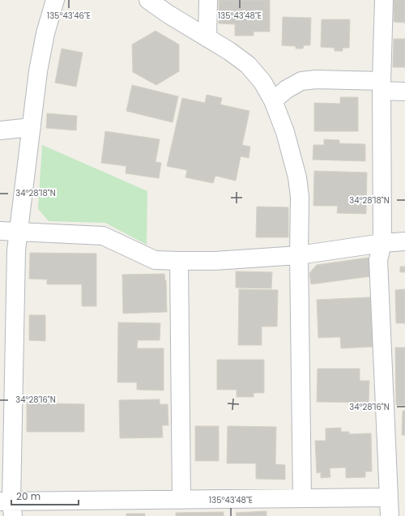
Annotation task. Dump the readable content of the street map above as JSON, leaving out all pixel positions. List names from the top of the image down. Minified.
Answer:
{"scale_bar":"20 m","coordinates":["135°43'46\"E","135°43'48\"E","34°28'18\"N","34°28'16\"N"]}
